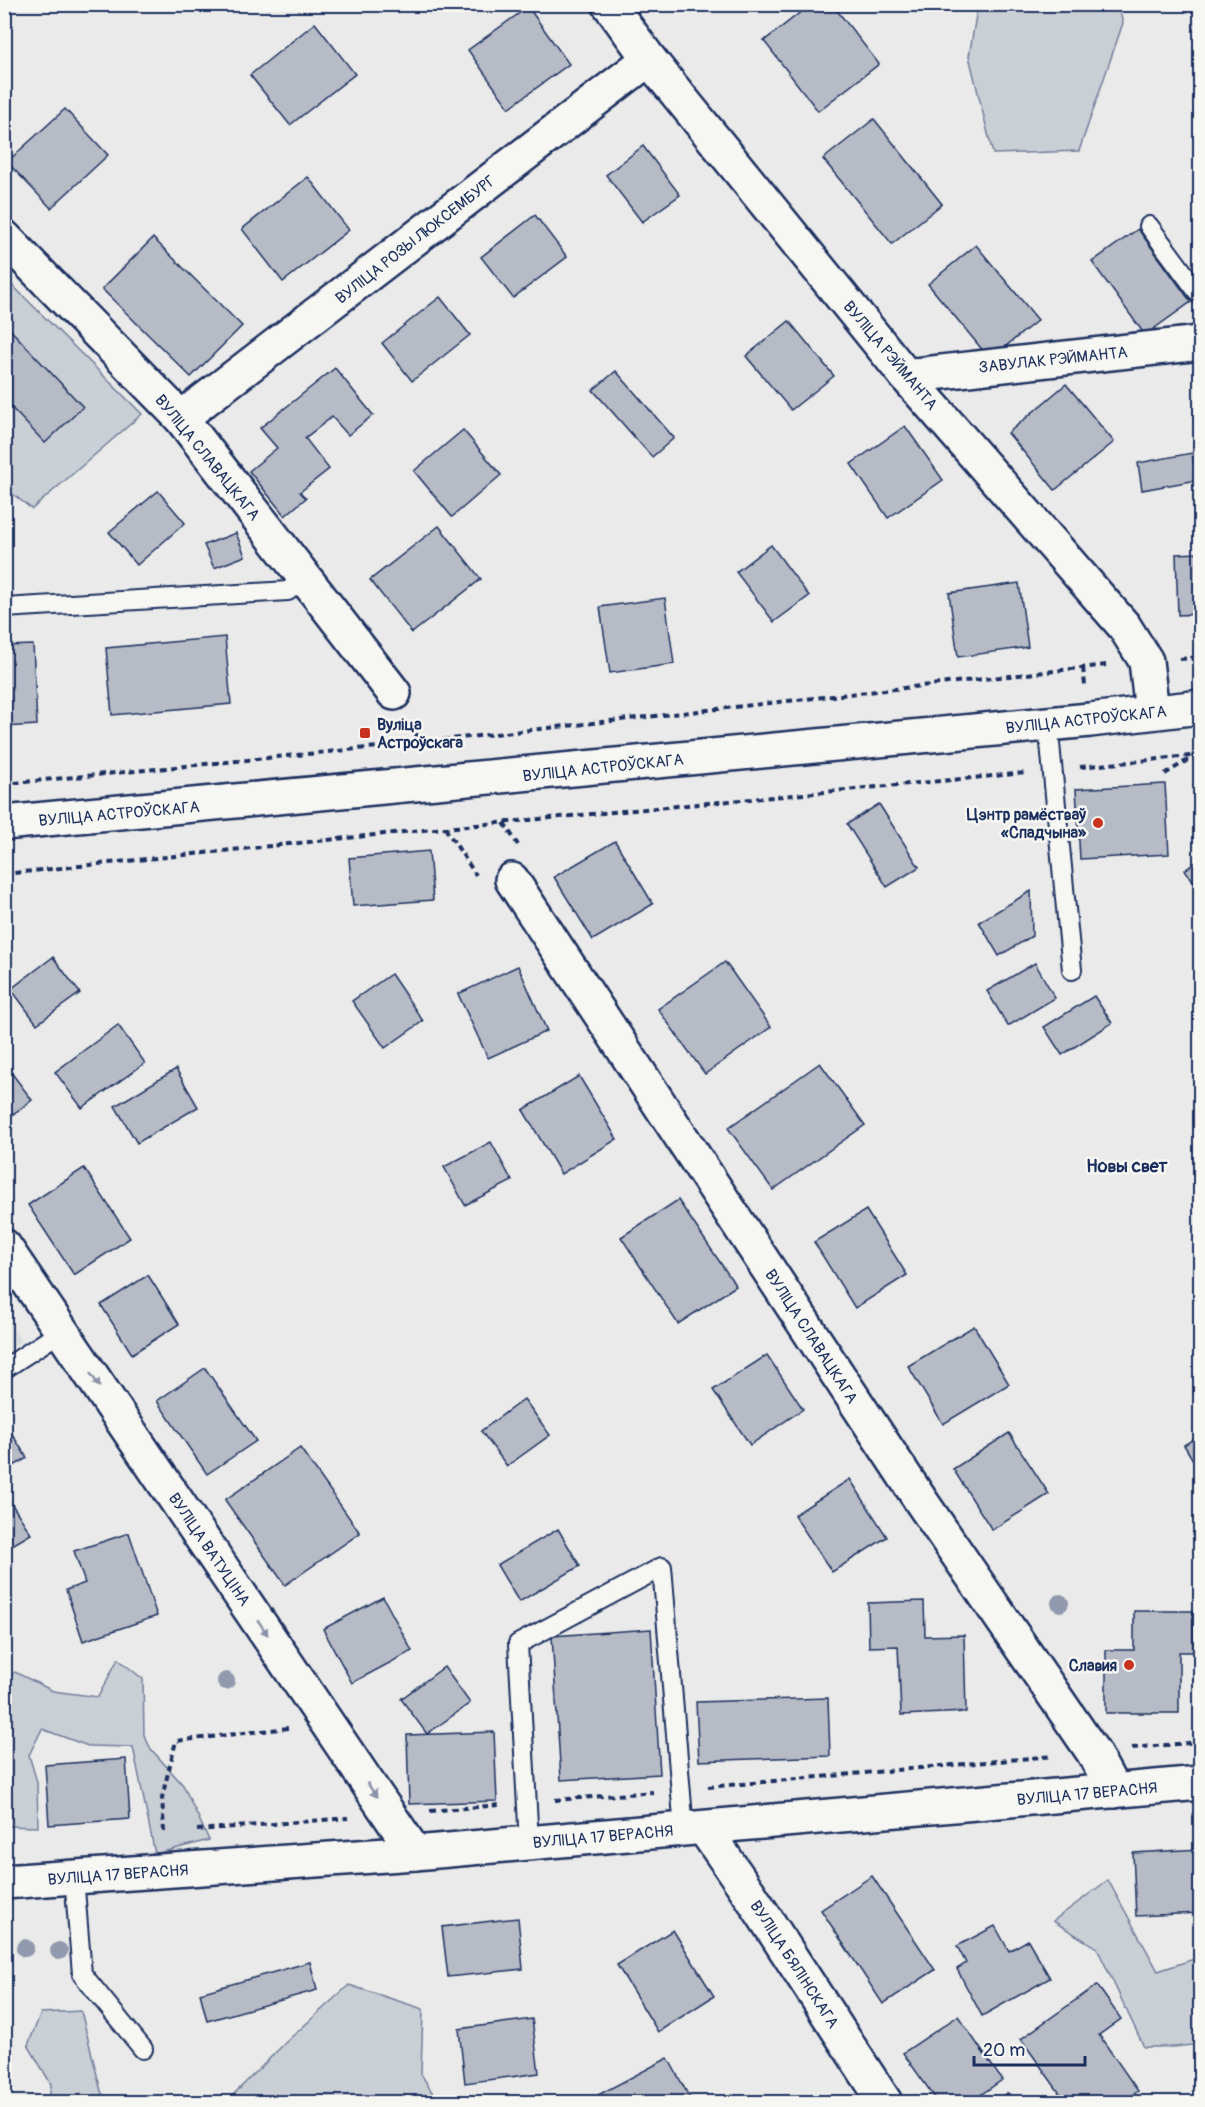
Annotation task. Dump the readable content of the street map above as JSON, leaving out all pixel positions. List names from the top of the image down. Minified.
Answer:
{"streets":{"street":["ВУЛІЦА РОЗЫ ЛЮКСЕМБУРГ","ВУЛІЦА РЭЙМАНТА","ЗАВУЛАК РЭЙМАНТА","ВУЛІЦА СЛАВАЦКАГА","ВУЛІЦА АСТРОЎСКАГА","ВУЛІЦА ВАТУЦІНА","ВУЛІЦА 17 ВЕРАСНЯ","ВУЛІЦА БЯЛІНСКАГА"]},"crossings":[["ВУЛІЦА РОЗЫ ЛЮКСЕМБУРГ","ВУЛІЦА РЭЙМАНТА"],["ВУЛІЦА РОЗЫ ЛЮКСЕМБУРГ","ВУЛІЦА СЛАВАЦКАГА"],["ВУЛІЦА РЭЙМАНТА","ЗАВУЛАК РЭЙМАНТА"],["ВУЛІЦА РЭЙМАНТА","ВУЛІЦА АСТРОЎСКАГА"],["ВУЛІЦА СЛАВАЦКАГА","ВУЛІЦА 17 ВЕРАСНЯ"],["ВУЛІЦА ВАТУЦІНА","ВУЛІЦА 17 ВЕРАСНЯ"],["ВУЛІЦА 17 ВЕРАСНЯ","ВУЛІЦА БЯЛІНСКАГА"]],"one_way":["ВУЛІЦА ВАТУЦІНА"],"districts":["Новы свет"],"places":{"transit":["Вуліца Астроўскага"],"other":["Цэнтр рамёстваў «Спадчына»","Славия"]},"scale_bar":"20 m"}
